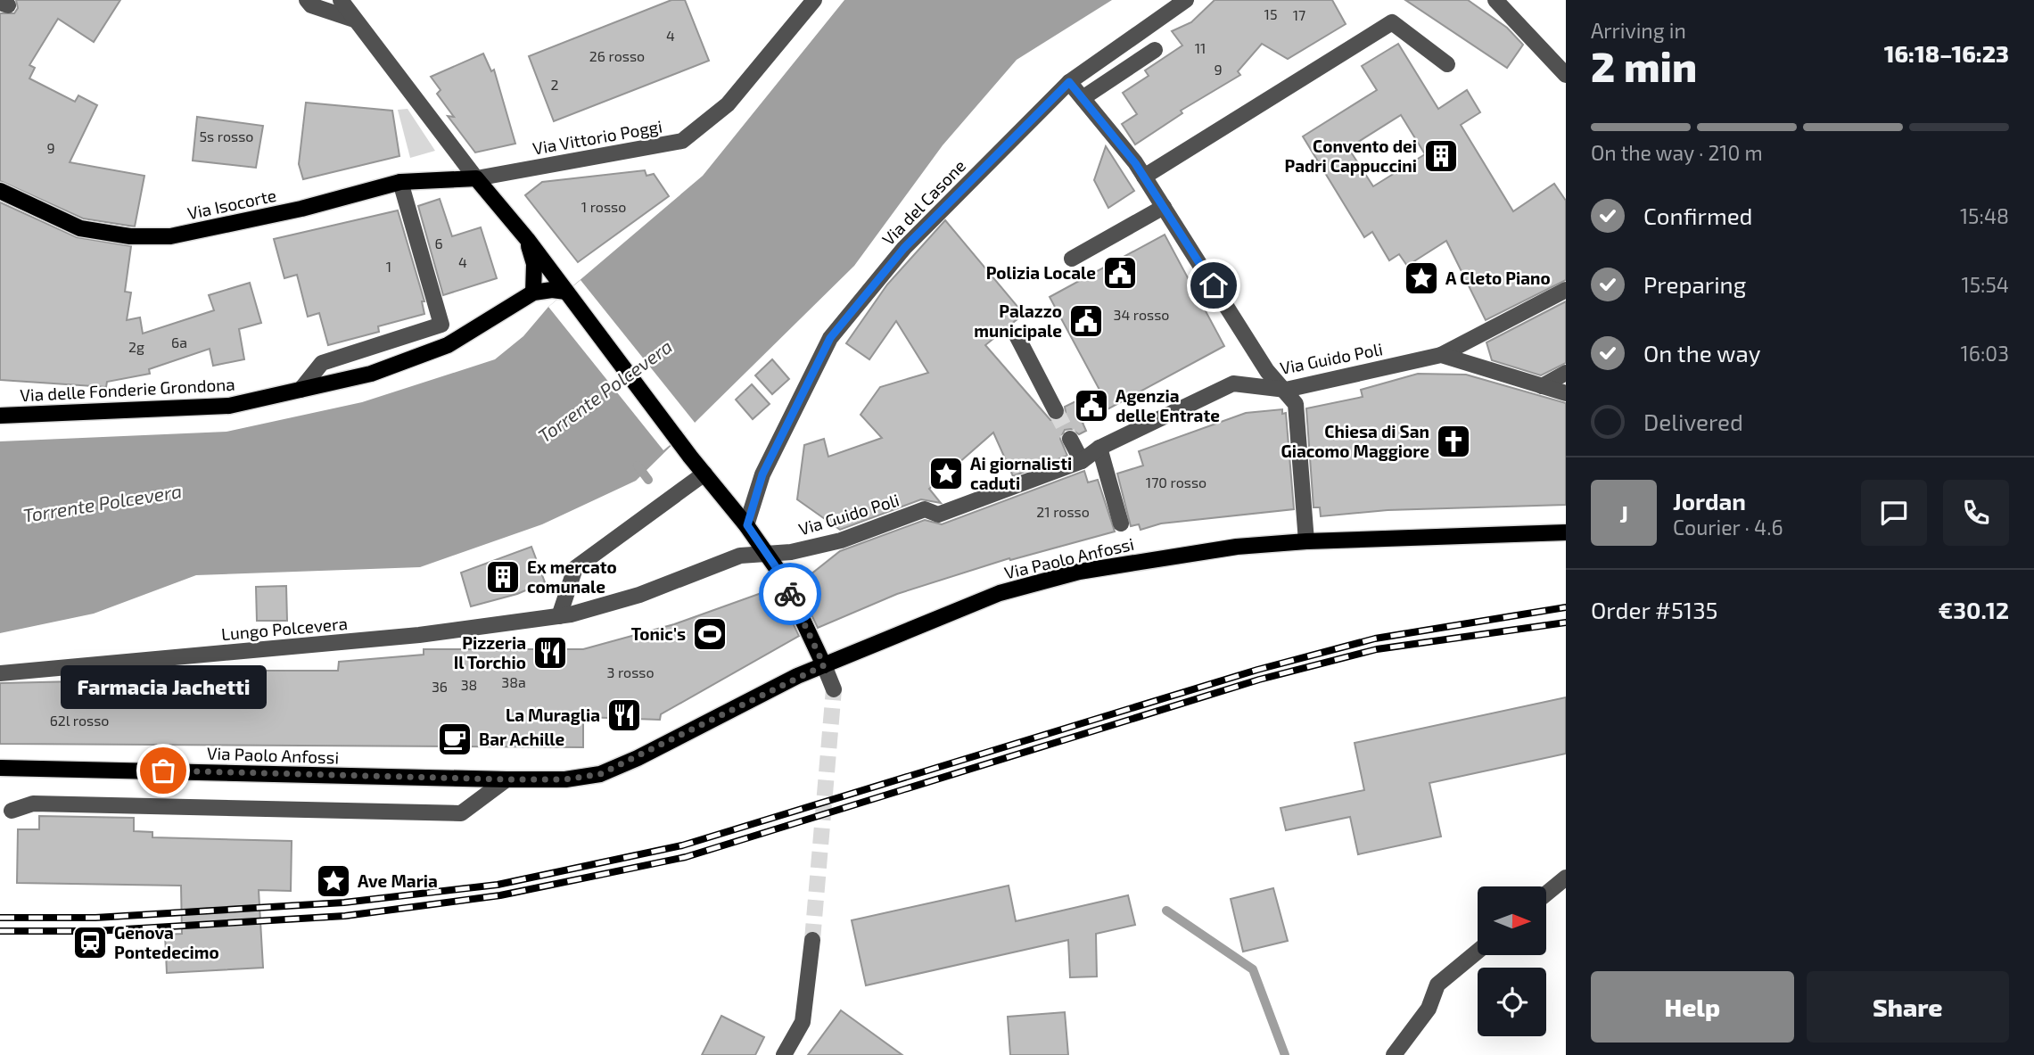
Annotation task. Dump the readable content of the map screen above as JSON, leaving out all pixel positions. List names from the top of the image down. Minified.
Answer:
{"streets":{"main road":["Via Isocorte","Via delle Fonderie Grondona","Via Paolo Anfossi"],"street":["Via Vittorio Poggi","Via del Casone","Via Guido Poli","Lungo Polcevera"]},"crossings":[["Via Vittorio Poggi","Via Isocorte"],["Via Guido Poli","Lungo Polcevera"]],"water":["Torrente Polcevera"],"places":{"building":["Convento dei Padri Cappuccini","Ex mercato comunale"],"public building":["Polizia Locale","Palazzo municipale","Agenzia delle Entrate"],"place":["A Cleto Piano","Ai giornalisti caduti","Ave Maria"],"church":["Chiesa di San Giacomo Maggiore"],"sports":["Tonic's"],"restaurant":["Pizzeria Il Torchio","La Muraglia"],"cafe":["Bar Achille"],"other":["Farmacia Jachetti"],"station":["Genova Pontedecimo"]},"house_numbers":["15","17","4","11","26 rosso","9","2","5s rosso","9","1 rosso","6","4","1","34 rosso","6a","2g","170 rosso","21 rosso","3 rosso","38a","38","36","62l rosso"],"north":"right","page":{"heading":["2 min","Arriving in","16:18–16:23"],"panel":["Jordan","Courier · 4.6","Order #5135","€30.12"],"bar":"On the way · 210 m","list":[["Confirmed","15:48"],["Preparing","15:54"],["On the way","16:03"],"Delivered"],"round":"J","bubble":"Farmacia Jachetti","buttons":["Help","Share"]}}
